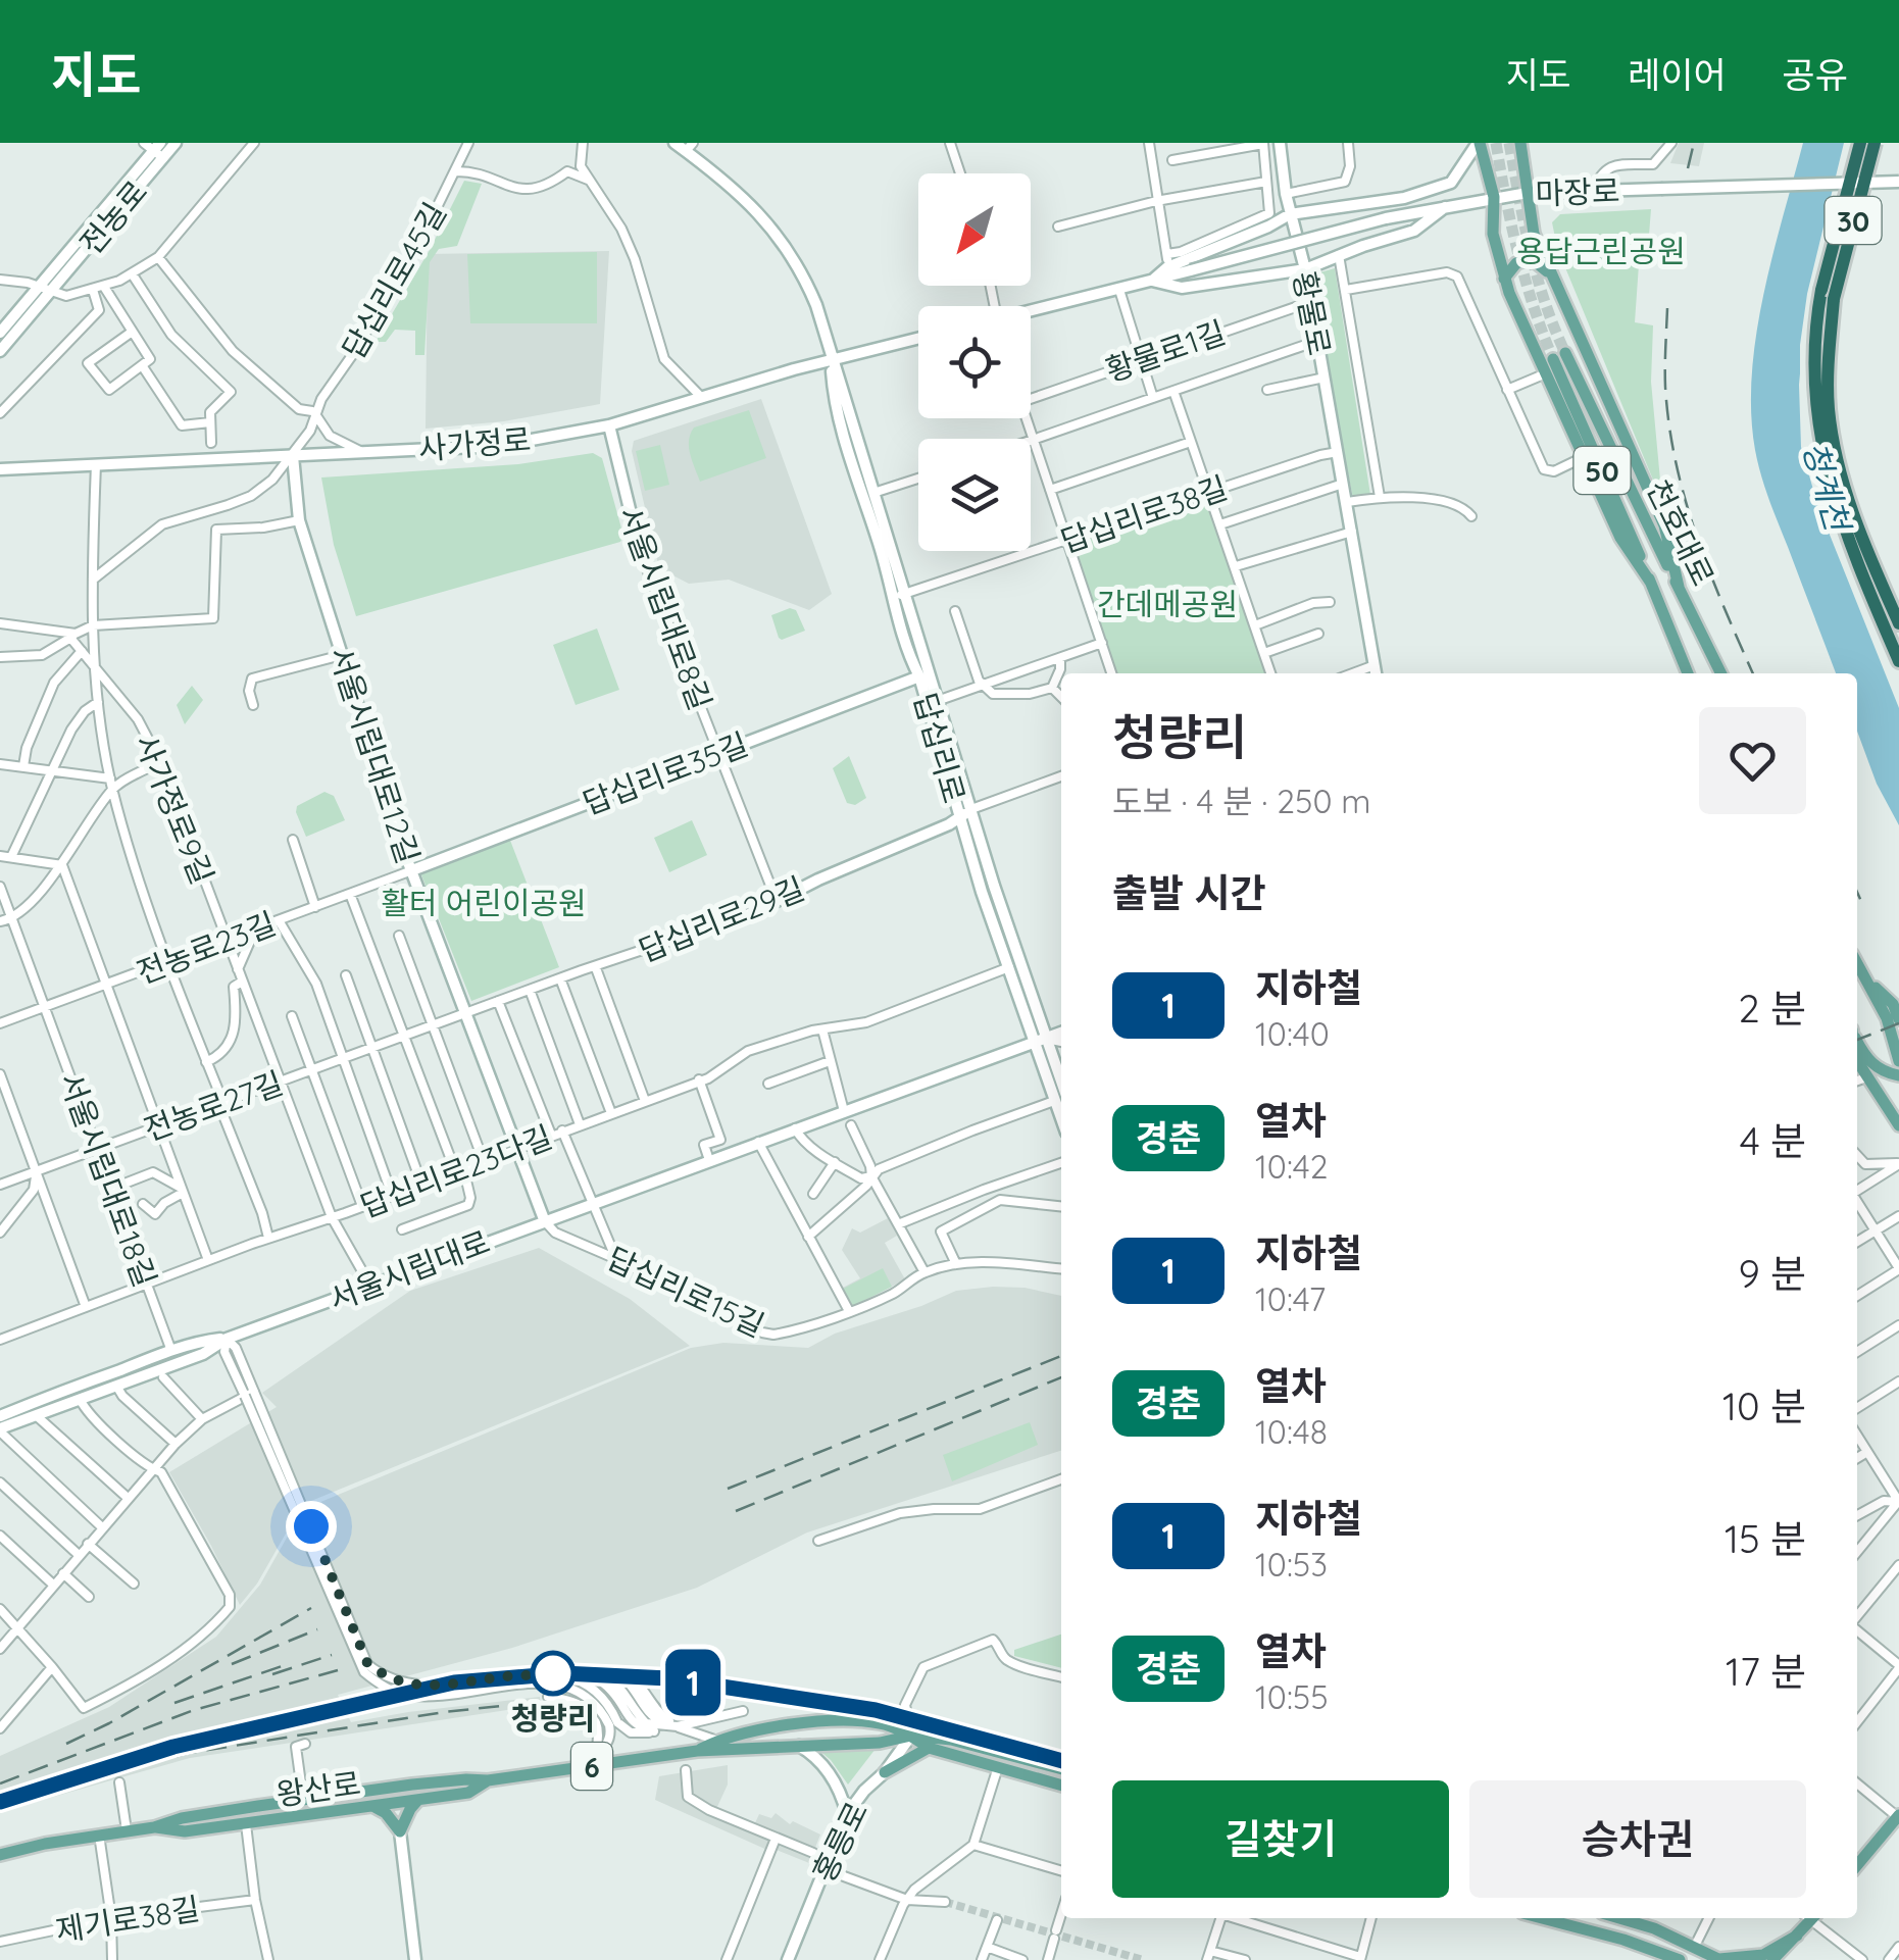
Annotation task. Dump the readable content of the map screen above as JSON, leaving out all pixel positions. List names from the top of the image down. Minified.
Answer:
{"streets":{"highway":["30"],"main road":["마장로","전농로","황물로","사가정로","50","천호대로","서울시립대로8길","답십리로","서울시립대로12길","답십리로35길","답십리로29길","서울시립대로","6","왕산로","홍릉로"],"street":["답십리로45길","황물로1길","답십리로38길","사가정로9길","전농로23길","전농로27길","답십리로23다길","서울시립대로18길","답십리로15길","제기로38길"]},"crossings":[["답십리로45길","사가정로"],["답십리로45길","서울시립대로12길"],["황물로","황물로1길"],["황물로","답십리로38길"],["사가정로","서울시립대로8길"],["사가정로","답십리로"],["사가정로","서울시립대로12길"],["답십리로38길","답십리로"],["서울시립대로8길","답십리로35길"],["서울시립대로8길","답십리로29길"],["답십리로","답십리로35길"],["답십리로","답십리로29길"],["답십리로","답십리로23다길"],["답십리로","서울시립대로"],["서울시립대로12길","답십리로35길"],["서울시립대로12길","답십리로29길"],["서울시립대로12길","전농로23길"],["서울시립대로12길","전농로27길"],["서울시립대로12길","답십리로23다길"],["서울시립대로12길","서울시립대로"],["서울시립대로12길","답십리로15길"],["답십리로35길","전농로23길"],["사가정로9길","전농로23길"],["사가정로9길","전농로27길"],["사가정로9길","답십리로23다길"],["사가정로9길","서울시립대로"],["답십리로29길","전농로27길"],["전농로23길","서울시립대로18길"],["전농로27길","서울시립대로18길"],["답십리로23다길","서울시립대로18길"],["답십리로23다길","서울시립대로"],["서울시립대로18길","서울시립대로"],["서울시립대로","답십리로15길"],["왕산로","홍릉로"]],"water":["청계천"],"parks":["용답근린공원","간데메공원","활터 어린이공원"],"places":["청량리"],"lines":["metro line 1"],"north":"bottom left","page":{"header":"지도","nav":["지도","레이어","공유"],"on_map":"1","heading":[["청량리","도보 · 4 분 · 250 m"],"출발 시간"],"list":[{"mark":"1","name":"지하철","note":"10:40","value":"2 분"},{"mark":"경춘","name":"열차","note":"10:42","value":"4 분"},{"mark":"1","name":"지하철","note":"10:47","value":"9 분"},{"mark":"경춘","name":"열차","note":"10:48","value":"10 분"},{"mark":"1","name":"지하철","note":"10:53","value":"15 분"},{"mark":"경춘","name":"열차","note":"10:55","value":"17 분"}],"buttons":["길찾기","승차권"]}}
